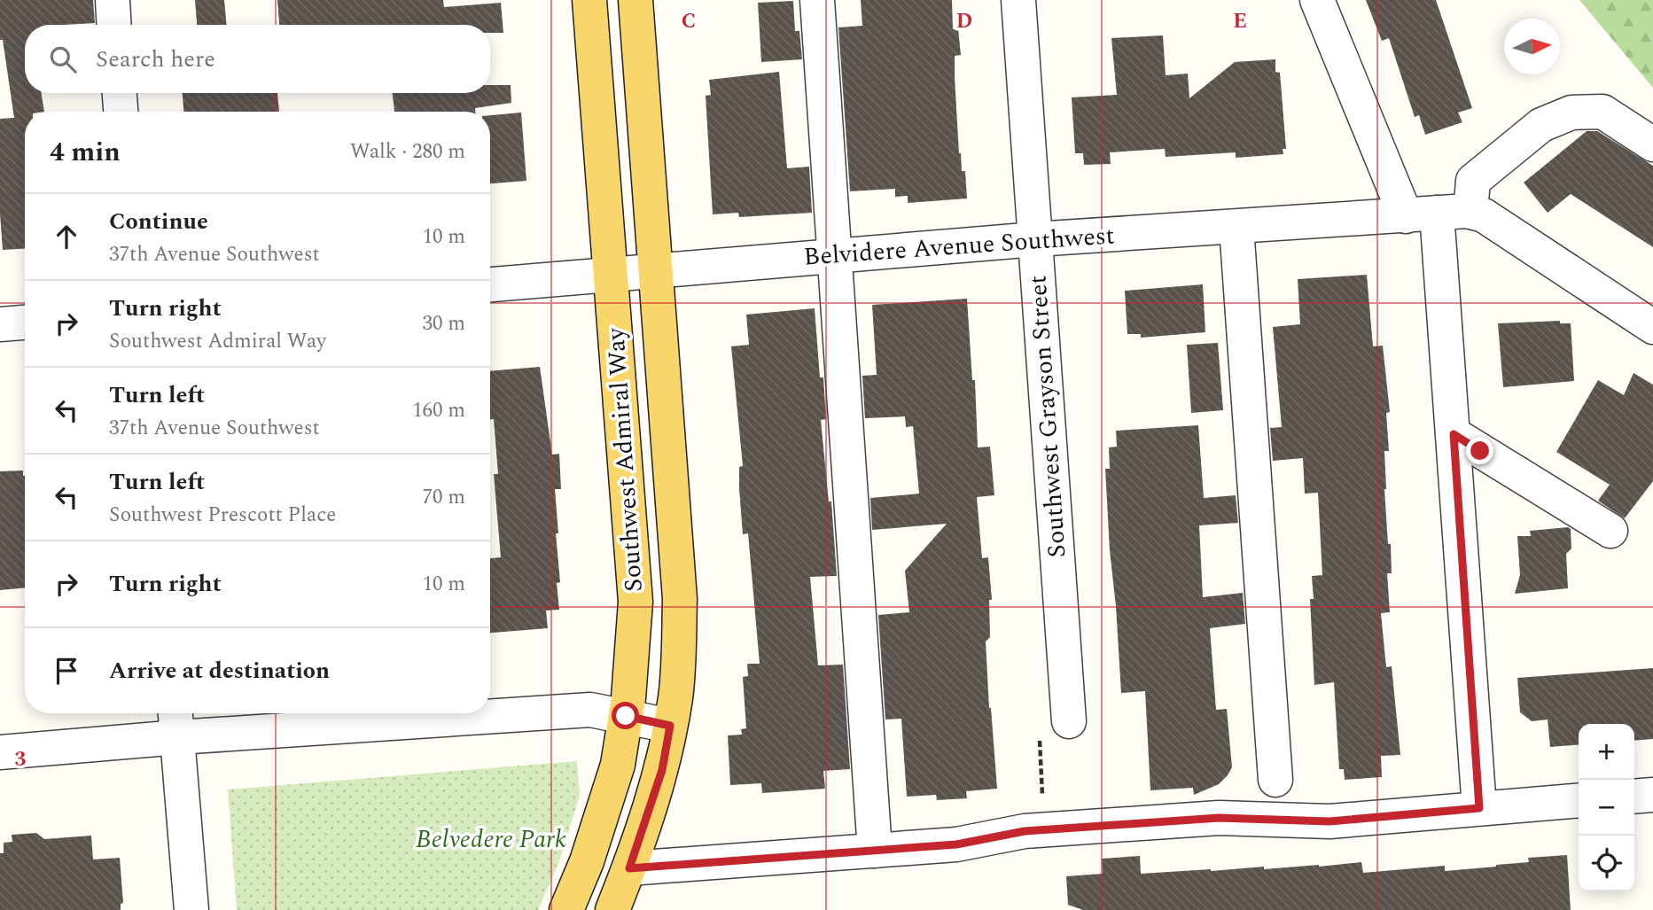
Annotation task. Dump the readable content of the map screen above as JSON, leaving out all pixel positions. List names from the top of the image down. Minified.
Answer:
{"streets":{"main road":["Southwest Admiral Way"],"street":["Belvidere Avenue Southwest","Southwest Grayson Street"]},"crossings":[["Belvidere Avenue Southwest","Southwest Grayson Street"],["Belvidere Avenue Southwest","Southwest Admiral Way"]],"parks":["Belvedere Park"],"north":"right","page":{"search":"Search here","heading":["4 min","Walk · 280 m"],"list":[["Continue","37th Avenue Southwest","10 m"],["Turn right","Southwest Admiral Way","30 m"],["Turn left","37th Avenue Southwest","160 m"],["Turn left","Southwest Prescott Place","70 m"],["Turn right","10 m"],"Arrive at destination"],"map_buttons":["+","−"]},"grid":{"columns":["C","D","E"],"rows":["3"]}}
